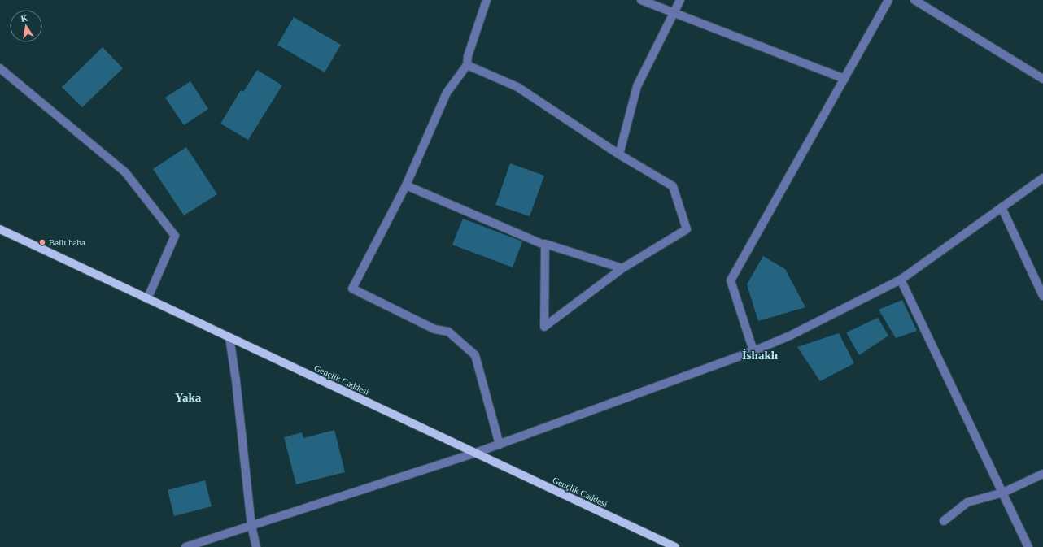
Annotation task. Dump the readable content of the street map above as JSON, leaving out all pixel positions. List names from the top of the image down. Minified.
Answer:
{"streets":{"main road":["Gençlik Caddesi"]},"districts":["İshaklı","Yaka"],"places":["Ballı baba"],"north":"top"}
